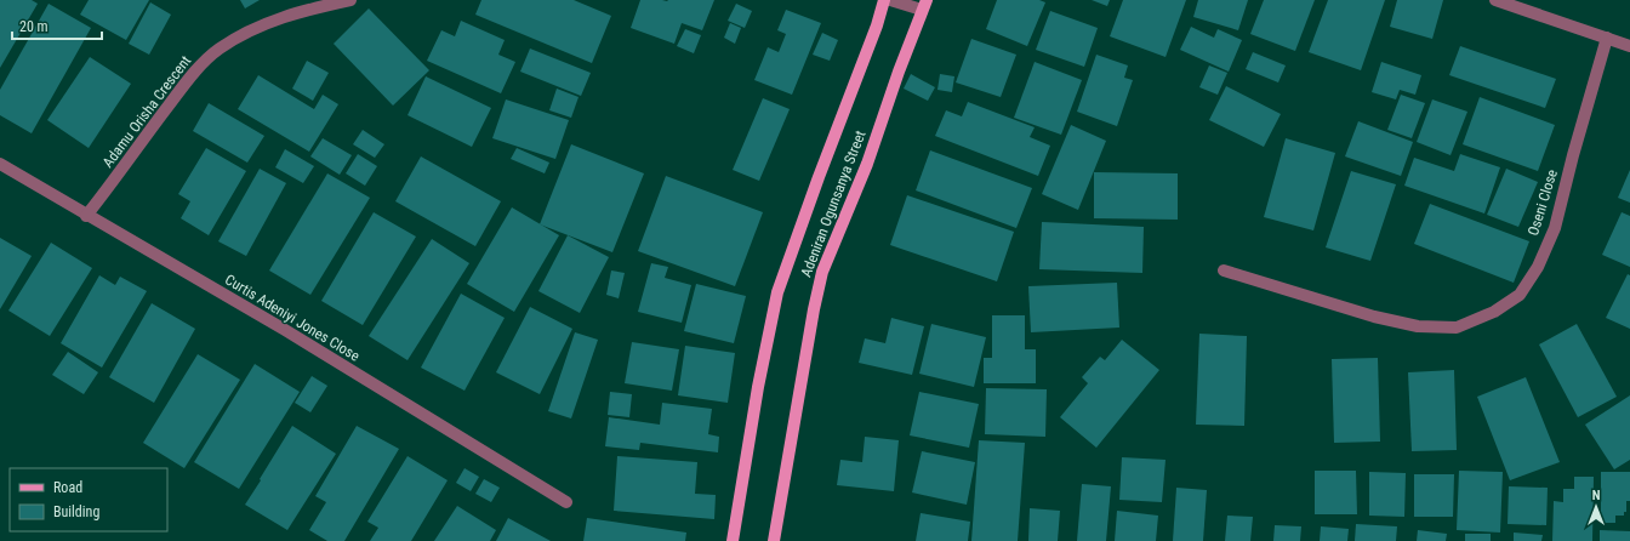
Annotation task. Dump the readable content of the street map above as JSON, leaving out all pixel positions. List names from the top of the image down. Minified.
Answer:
{"streets":{"main road":["Adeniran Ogunsanya Street"],"street":["Adamu Orisha Crescent","Oseni Close","Curtis Adeniyi Jones Close"]},"crossings":[["Adamu Orisha Crescent","Curtis Adeniyi Jones Close"]],"legend":["Road","Building"],"scale_bar":"20 m","north":"top"}
